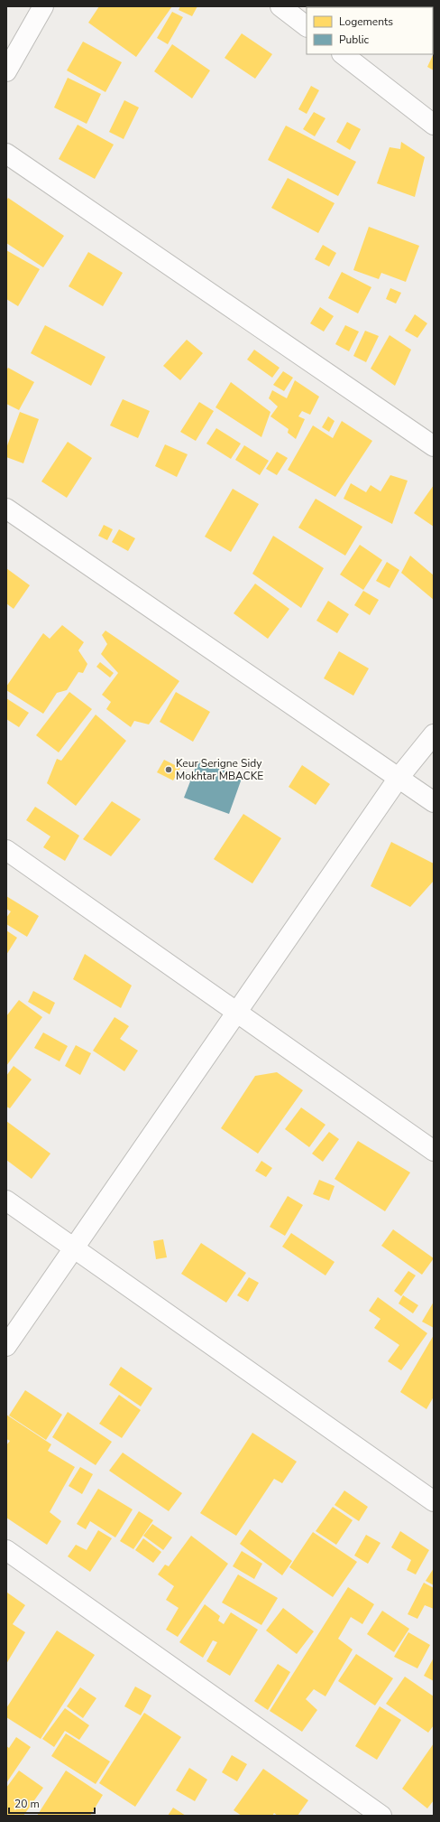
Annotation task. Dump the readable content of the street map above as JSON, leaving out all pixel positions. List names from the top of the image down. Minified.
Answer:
{"places":["Keur Serigne Sidy Mokhtar MBACKE"],"legend":["Logements","Public"],"scale_bar":"20 m"}
